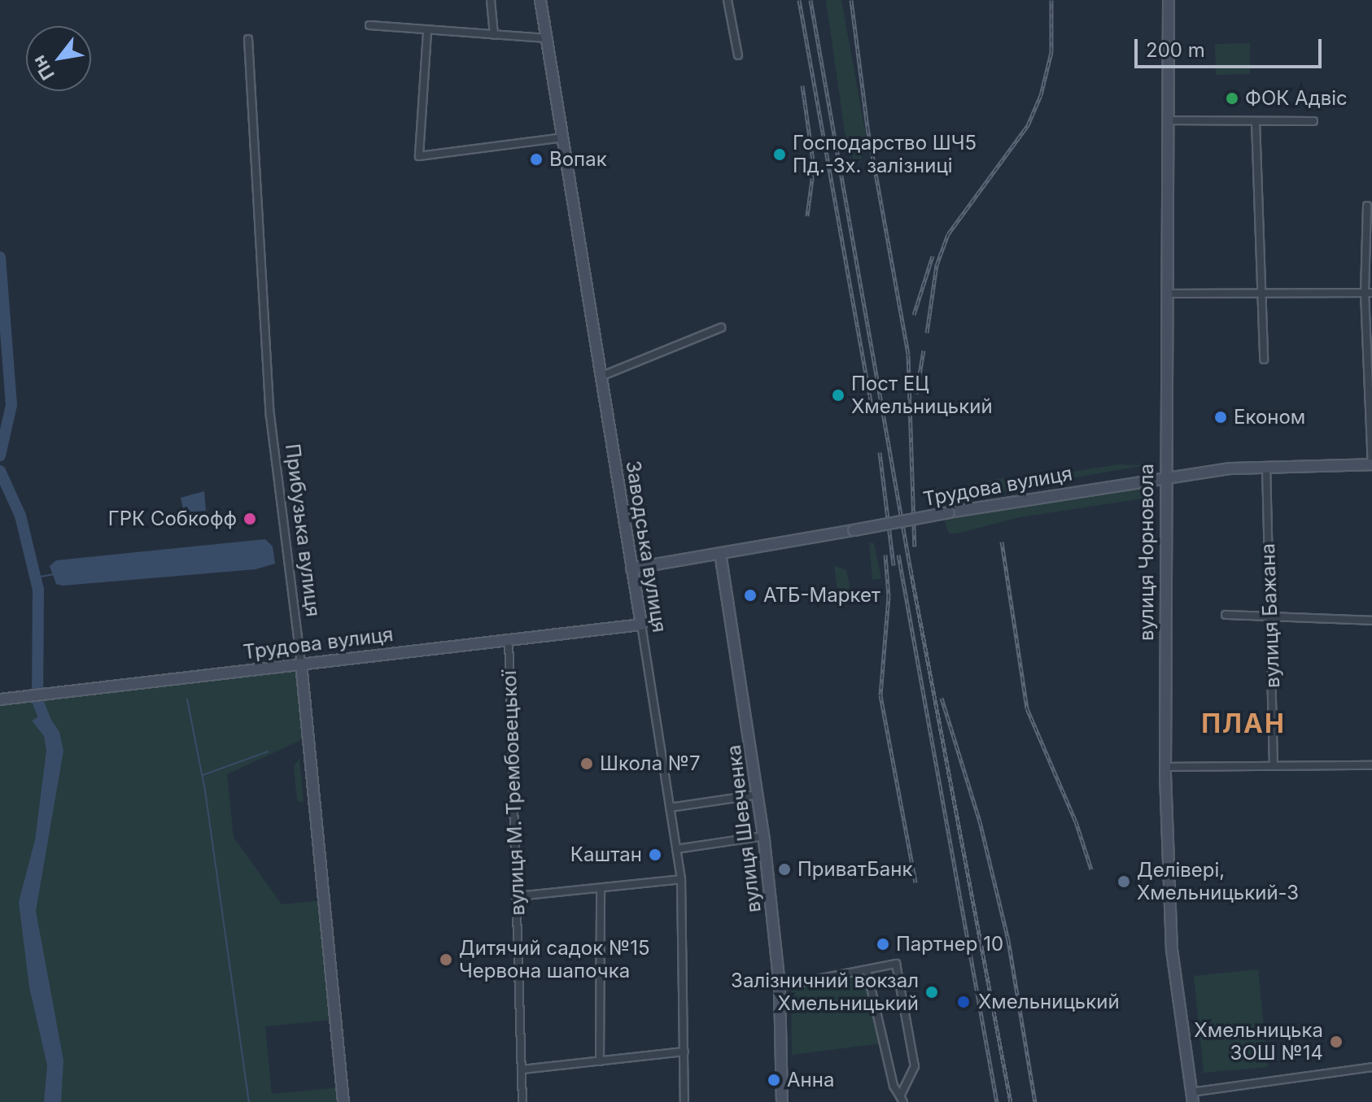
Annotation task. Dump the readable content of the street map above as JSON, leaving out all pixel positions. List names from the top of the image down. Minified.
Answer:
{"streets":{"street":["Трудова вулиця","Прибузька вулиця","Заводська вулиця","вулиця Чорновола","вулиця Бажана","вулиця М. Трембовецької","вулиця Шевченка"]},"crossings":[["Трудова вулиця","Прибузька вулиця"],["Трудова вулиця","Заводська вулиця"],["Трудова вулиця","вулиця Чорновола"],["Трудова вулиця","вулиця Бажана"],["Трудова вулиця","вулиця М. Трембовецької"],["Трудова вулиця","вулиця Шевченка"]],"districts":["ПЛАН"],"places":["ФОК Адвіс","Господарство ШЧ5 Пд.-Зх. залізниці","Вопак","Пост ЕЦ Хмельницький","Економ","ГРК Собкофф","АТБ-Маркет","Школа №7","Каштан","ПриватБанк","Делівері, Хмельницький-3","Партнер 10","Дитячий садок №15 Червона шапочка","Залізничний вокзал Хмельницький","Хмельницький","Хмельницька ЗОШ №14","Анна"],"scale_bar":"200 m","north":"bottom left"}
